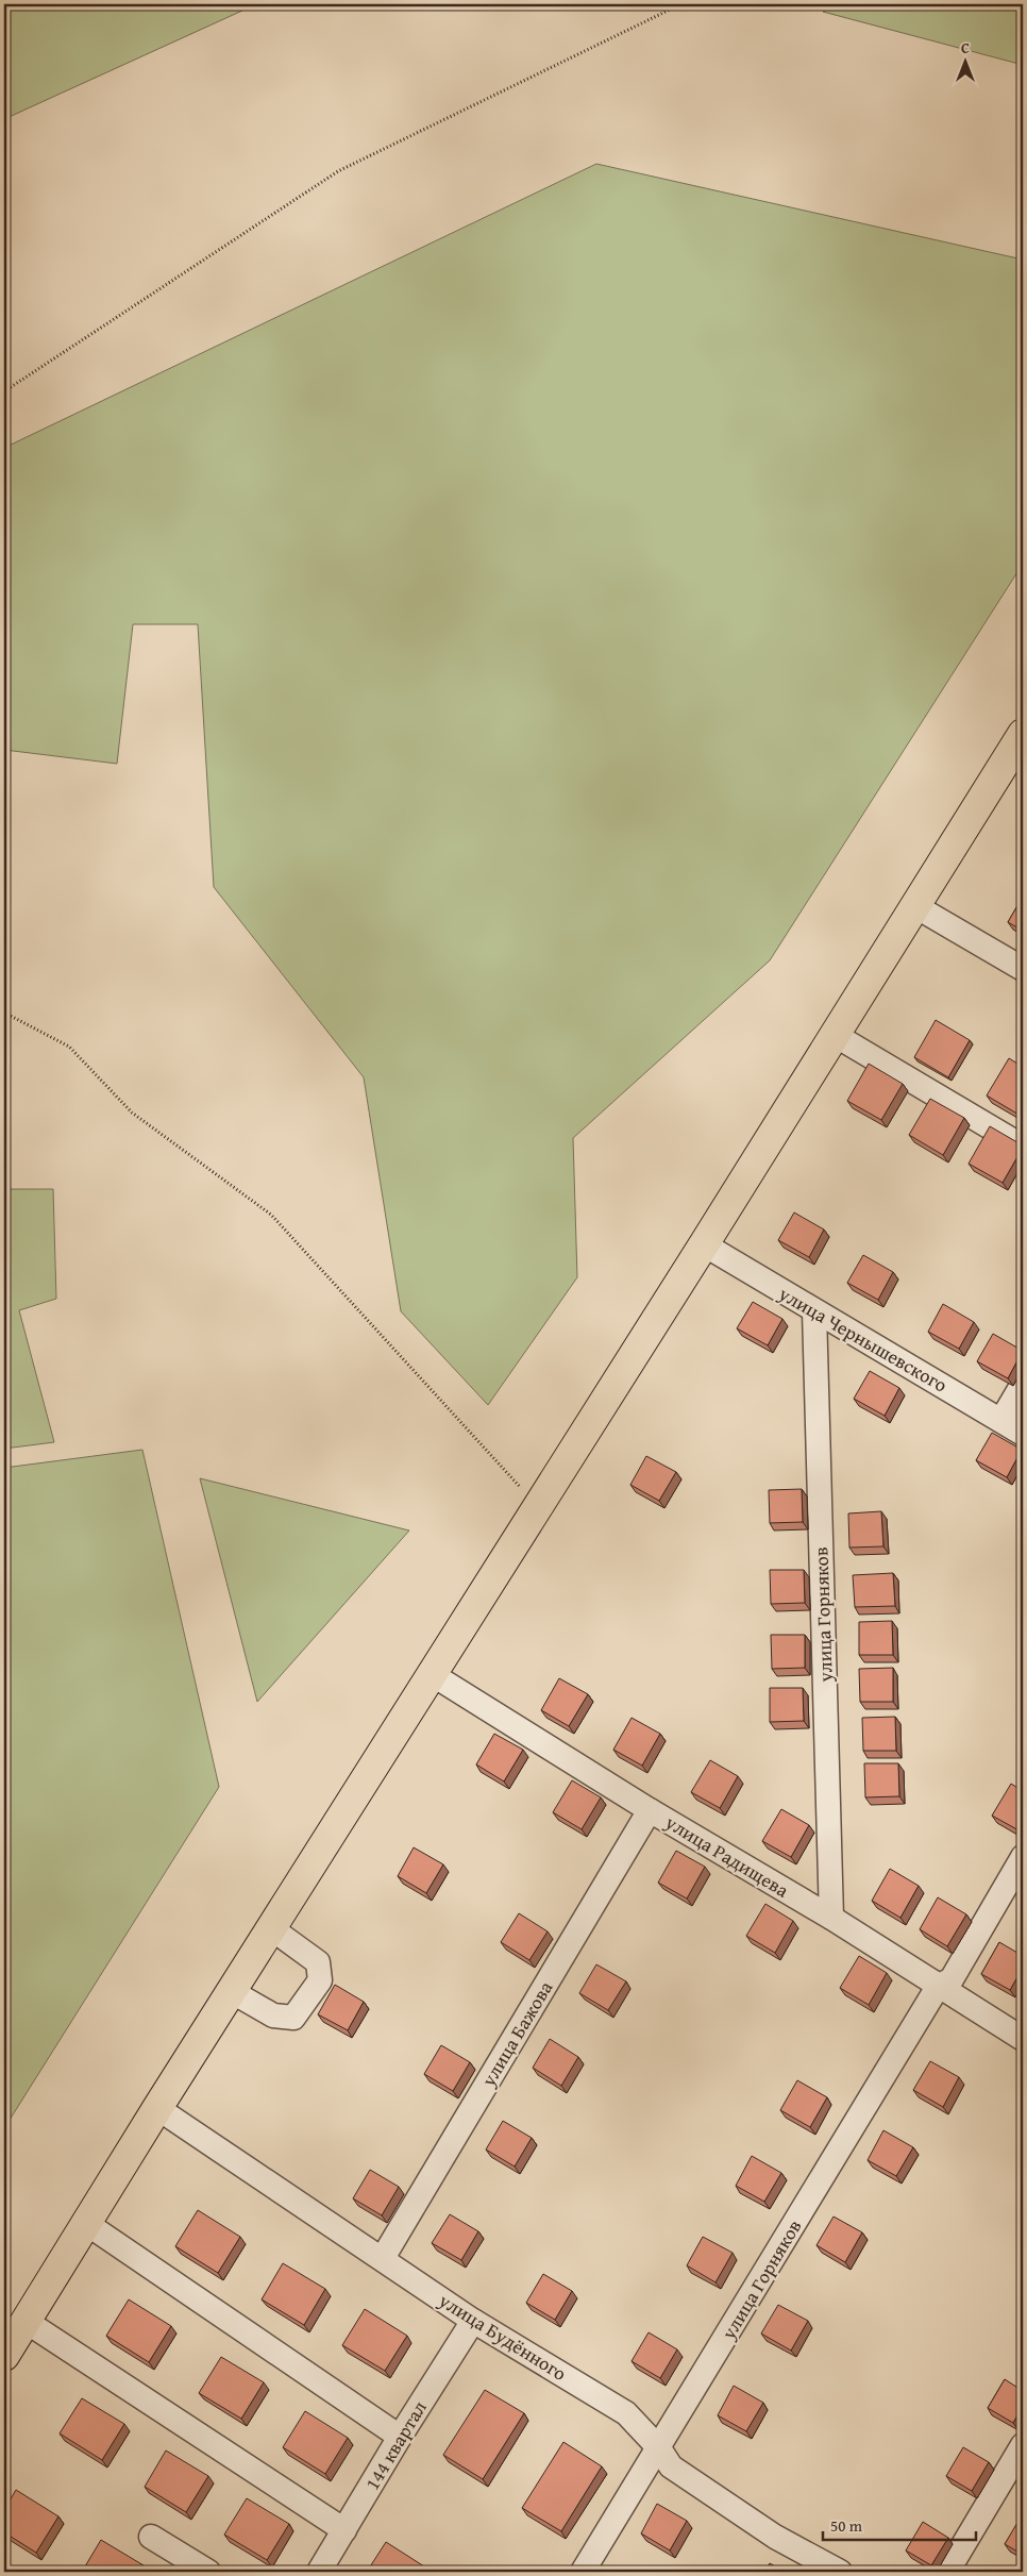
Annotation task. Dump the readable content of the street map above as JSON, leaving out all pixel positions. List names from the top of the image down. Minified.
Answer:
{"streets":{"street":["улица Чернышевского","улица Горняков","улица Радищева","улица Бажова","улица Будённого","144 квартал"]},"crossings":[["улица Чернышевского","улица Горняков"],["улица Горняков","улица Радищева"],["улица Горняков","улица Будённого"],["улица Радищева","улица Бажова"],["улица Бажова","улица Будённого"],["улица Будённого","144 квартал"]],"scale_bar":"50 m","north":"top"}
